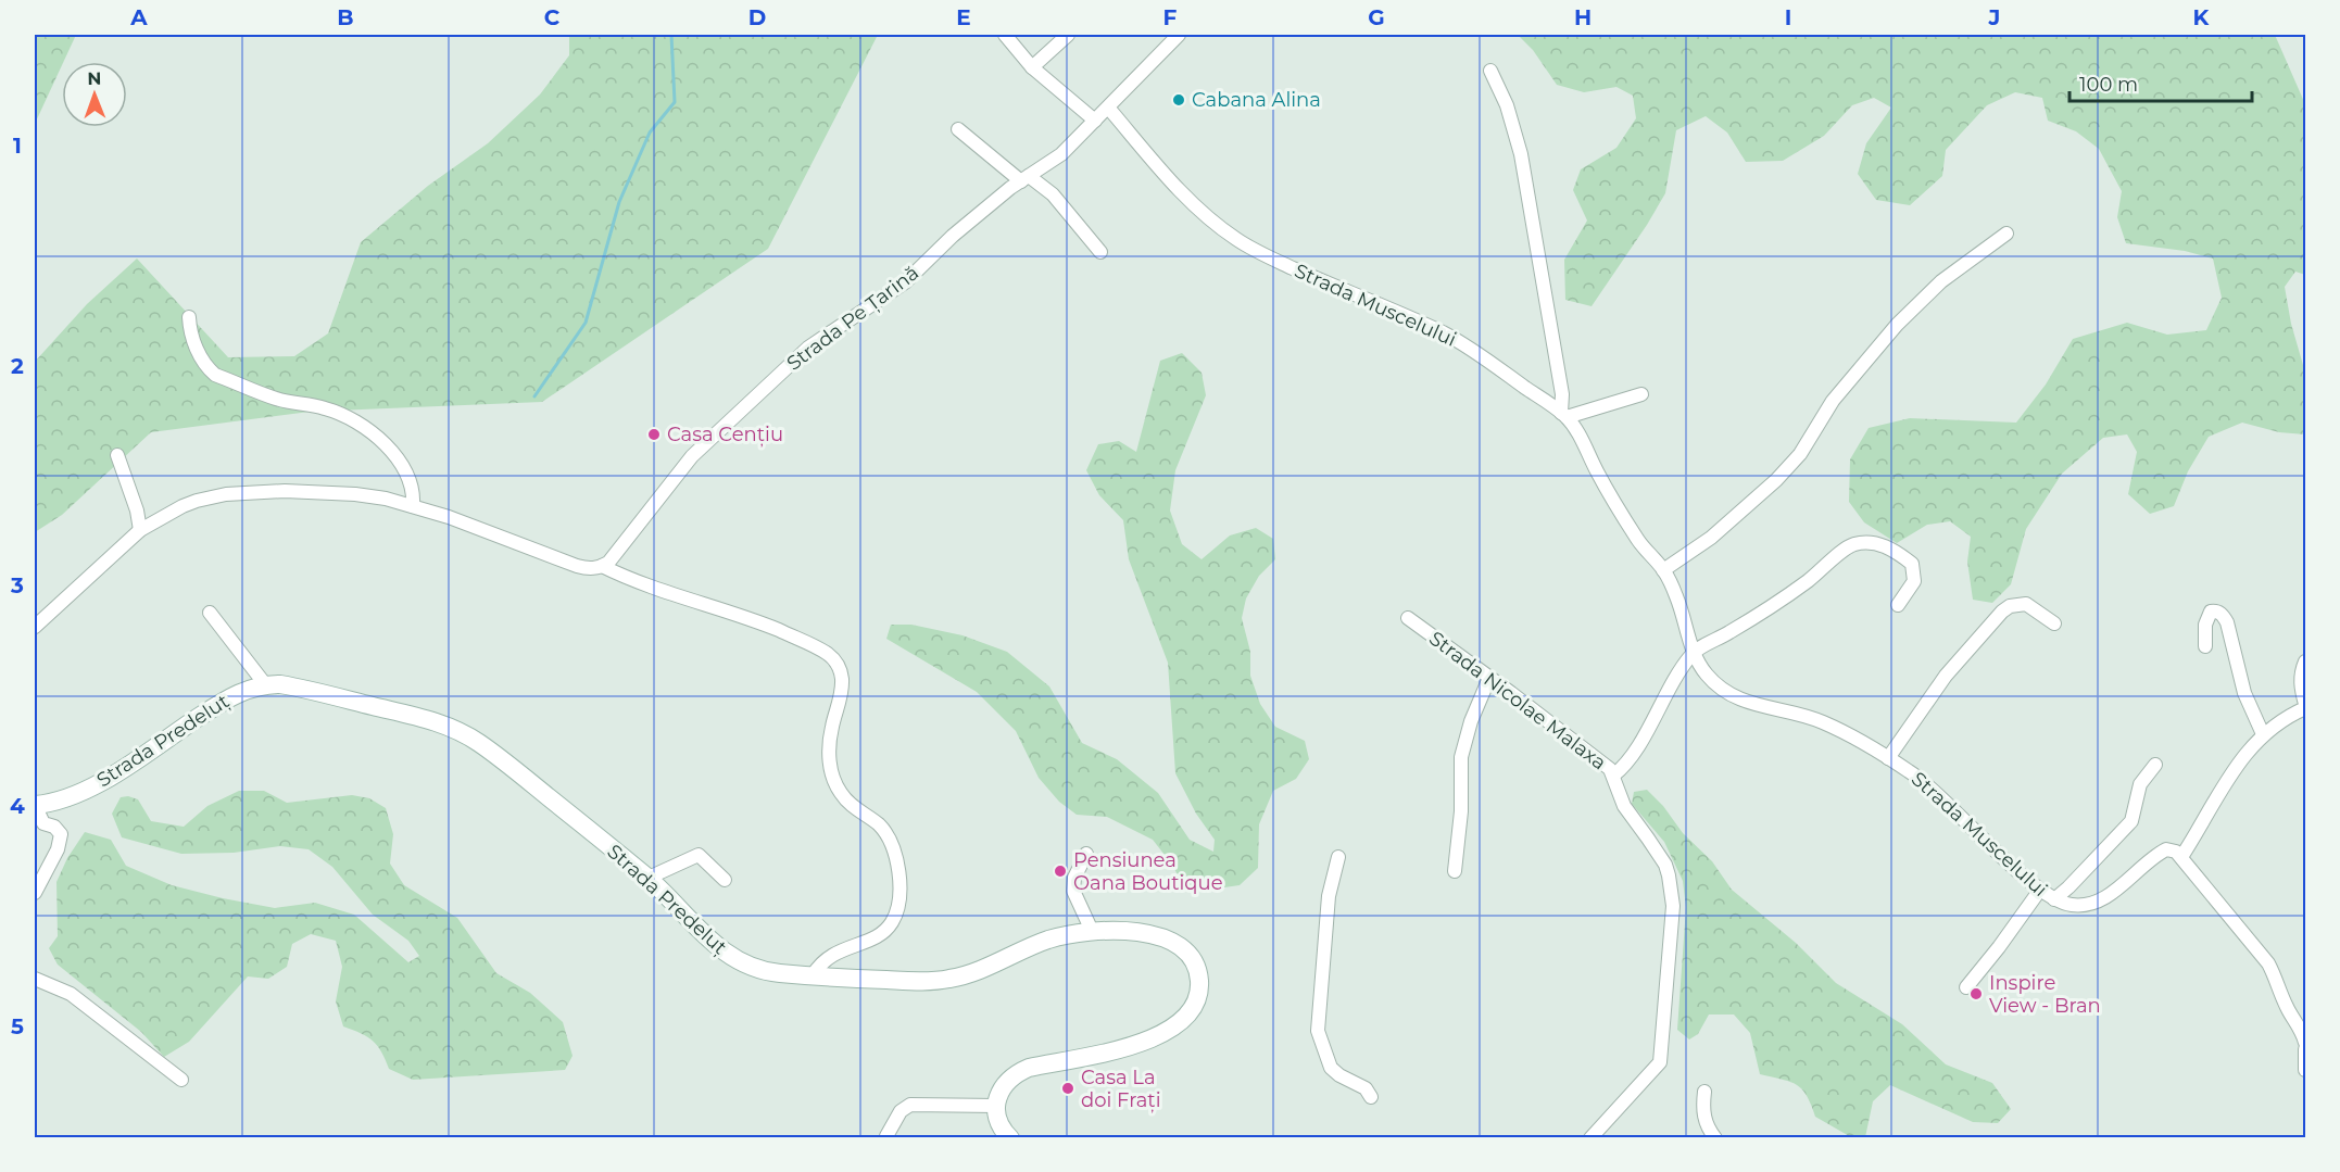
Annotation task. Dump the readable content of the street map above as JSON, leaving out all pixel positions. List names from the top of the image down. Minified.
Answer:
{"streets":{"main road":["Strada Predeluț"],"street":["Strada Muscelului","Strada Pe Țarină","Strada Nicolae Malaxa"]},"crossings":[["Strada Muscelului","Strada Pe Țarină"]],"places":["Cabana Alina","Casa Cențiu","Pensiunea Oana Boutique","Inspire View - Bran","Casa La doi Frați"],"scale_bar":"100 m","north":"top","grid":{"columns":["A","B","C","D","E","F","G","H","I","J","K"],"rows":["1","2","3","4","5"]}}
